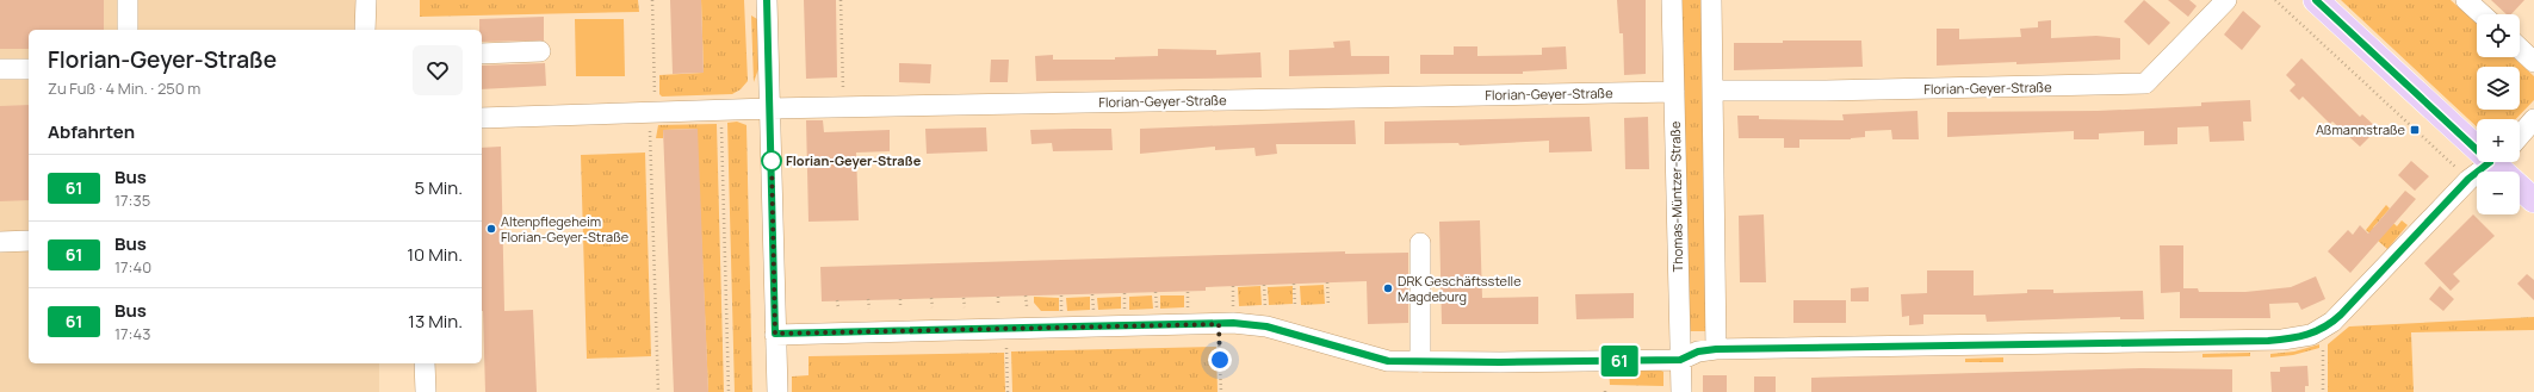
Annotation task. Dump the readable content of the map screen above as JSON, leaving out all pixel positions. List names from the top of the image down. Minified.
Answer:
{"streets":{"street":["Florian-Geyer-Straße","Thomas-Müntzer-Straße"]},"crossings":[["Florian-Geyer-Straße","Thomas-Müntzer-Straße"]],"places":{"transit":["Aßmannstraße"],"other":["Florian-Geyer-Straße","Altenpflegeheim Florian-Geyer-Straße","DRK Geschäftsstelle Magdeburg"]},"lines":["bus line 61"],"page":{"on_map":"61","map_buttons":["+","−"],"heading":[["Florian-Geyer-Straße","Zu Fuß · 4 Min. · 250 m"],"Abfahrten"],"list":[{"mark":"61","name":"Bus","note":"17:35","value":"5 Min."},{"mark":"61","name":"Bus","note":"17:40","value":"10 Min."},{"mark":"61","name":"Bus","note":"17:43","value":"13 Min."}]}}
